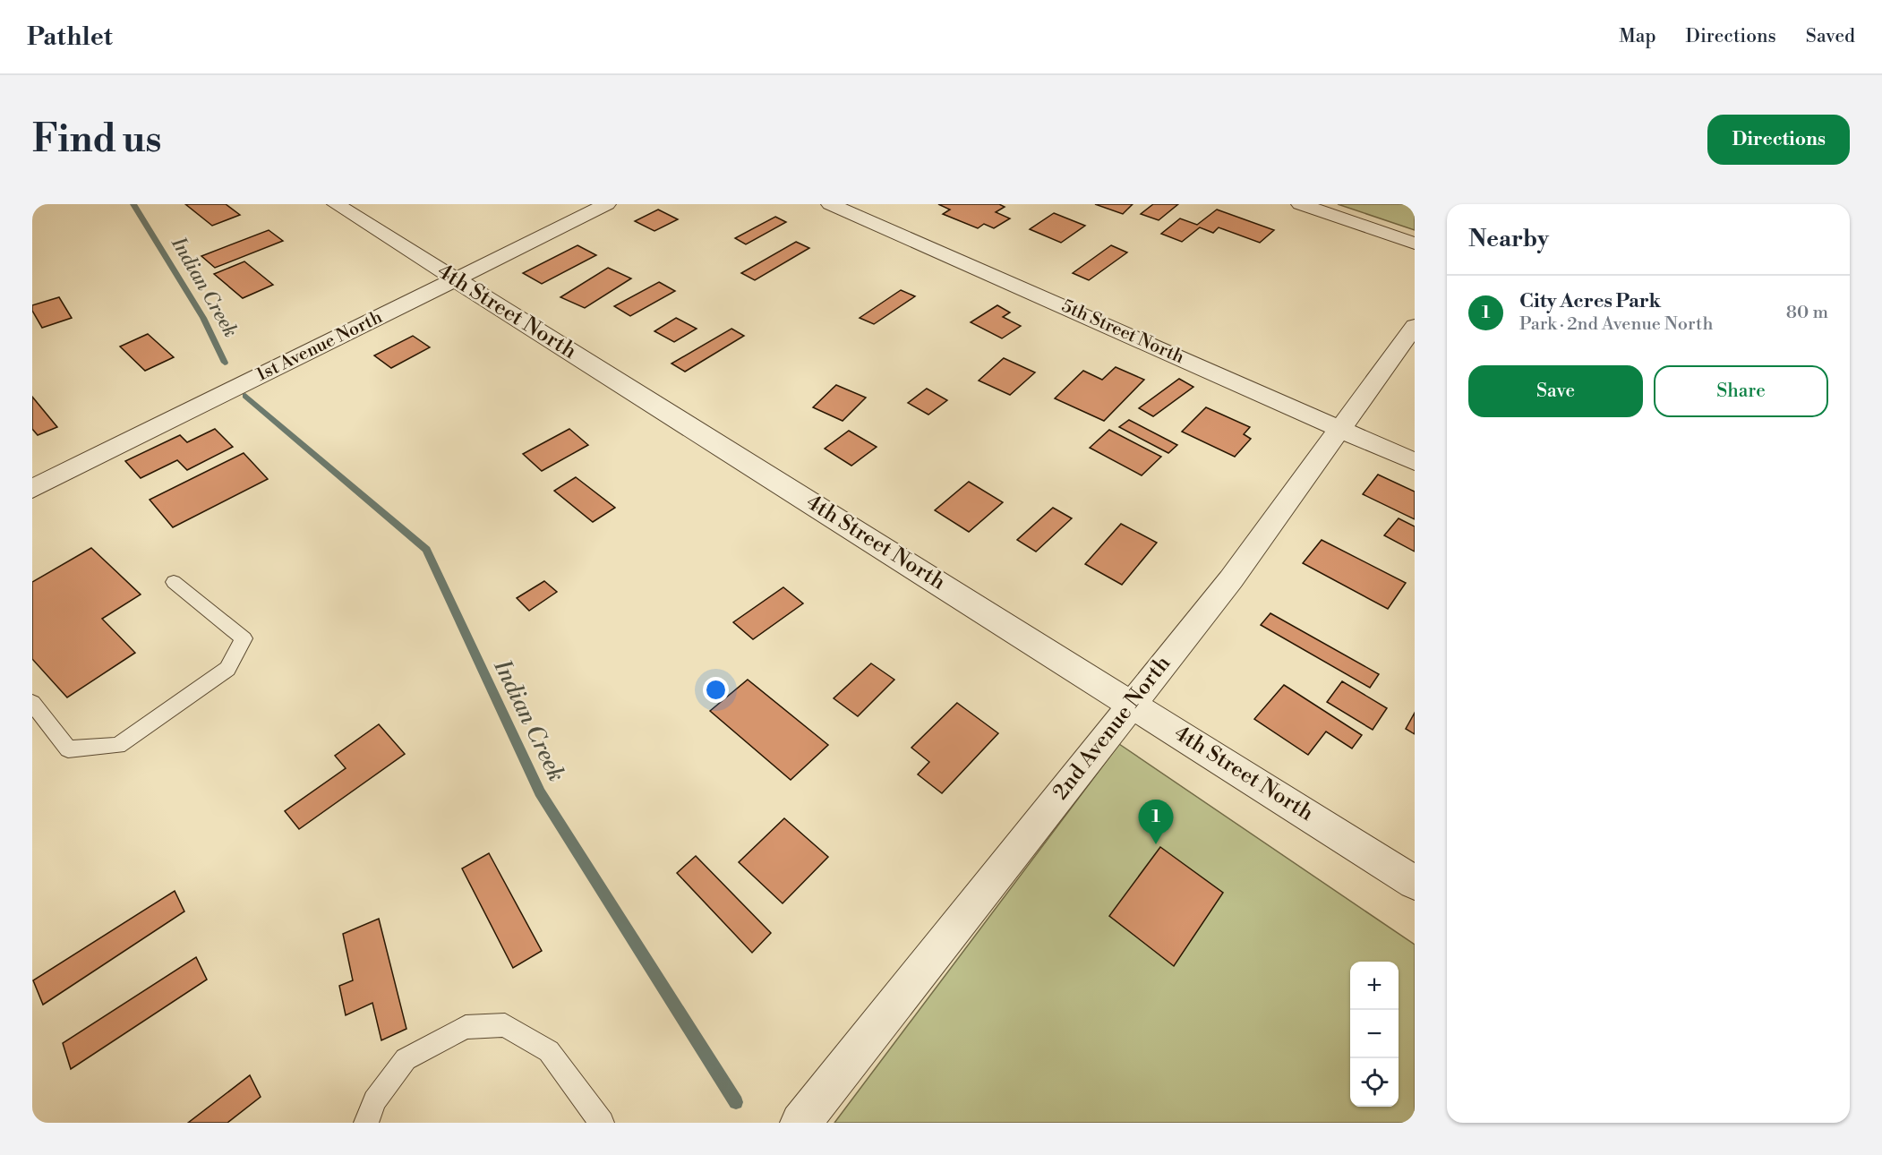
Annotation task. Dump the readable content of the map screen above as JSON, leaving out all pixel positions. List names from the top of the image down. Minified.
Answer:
{"streets":{"street":["4th Street North","5th Street North","1st Avenue North","2nd Avenue North"]},"crossings":[["4th Street North","1st Avenue North"],["4th Street North","2nd Avenue North"],["5th Street North","2nd Avenue North"]],"water":["Indian Creek"],"page":{"header":"Pathlet","nav":["Map","Directions","Saved"],"buttons":["Directions",["Save","Share"]],"title":"Find us","heading":"Nearby","list":[{"mark":"1","name":"City Acres Park","note":"Park · 2nd Avenue North","value":"80 m"}],"pins":"1","map_buttons":["+","−"]}}
